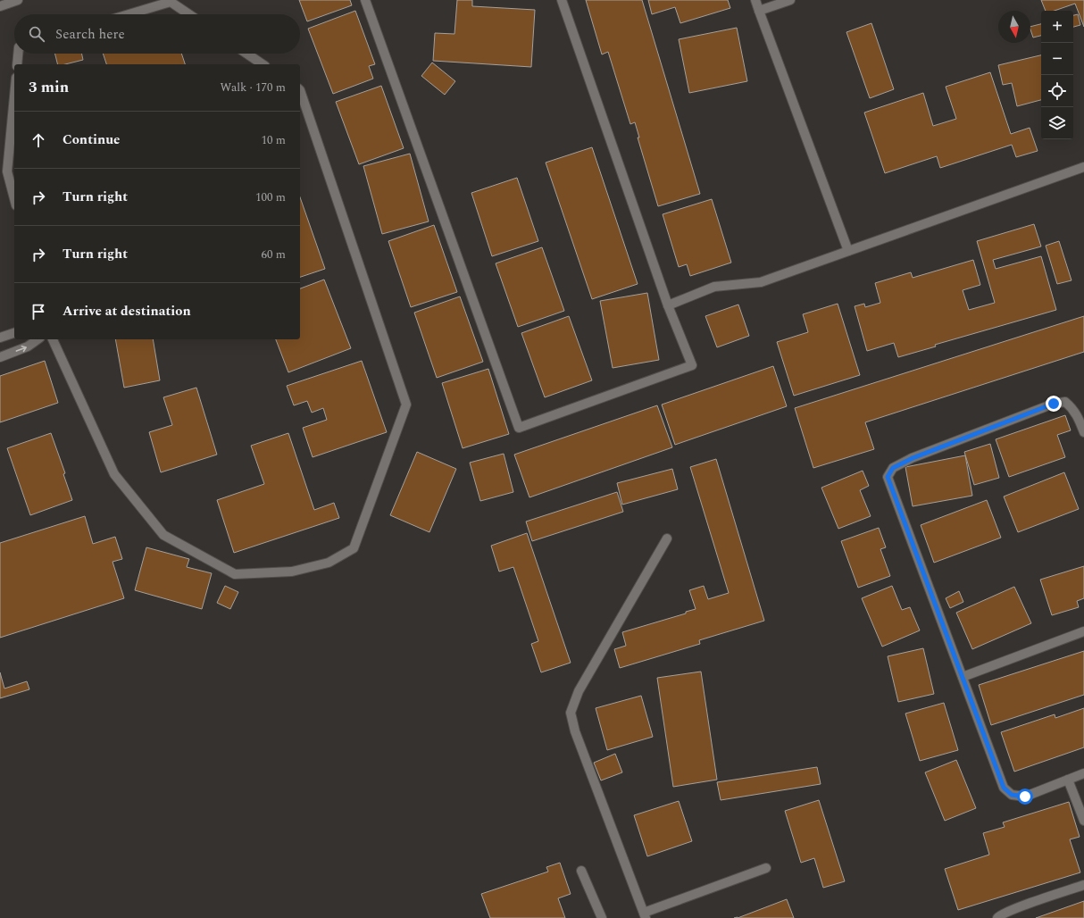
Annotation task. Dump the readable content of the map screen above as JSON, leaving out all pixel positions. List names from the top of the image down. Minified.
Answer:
{"north":"bottom","page":{"map_buttons":["+","−"],"search":"Search here","heading":["3 min","Walk · 170 m"],"list":[["Continue","10 m"],["Turn right","100 m"],["Turn right","60 m"],"Arrive at destination"]}}
